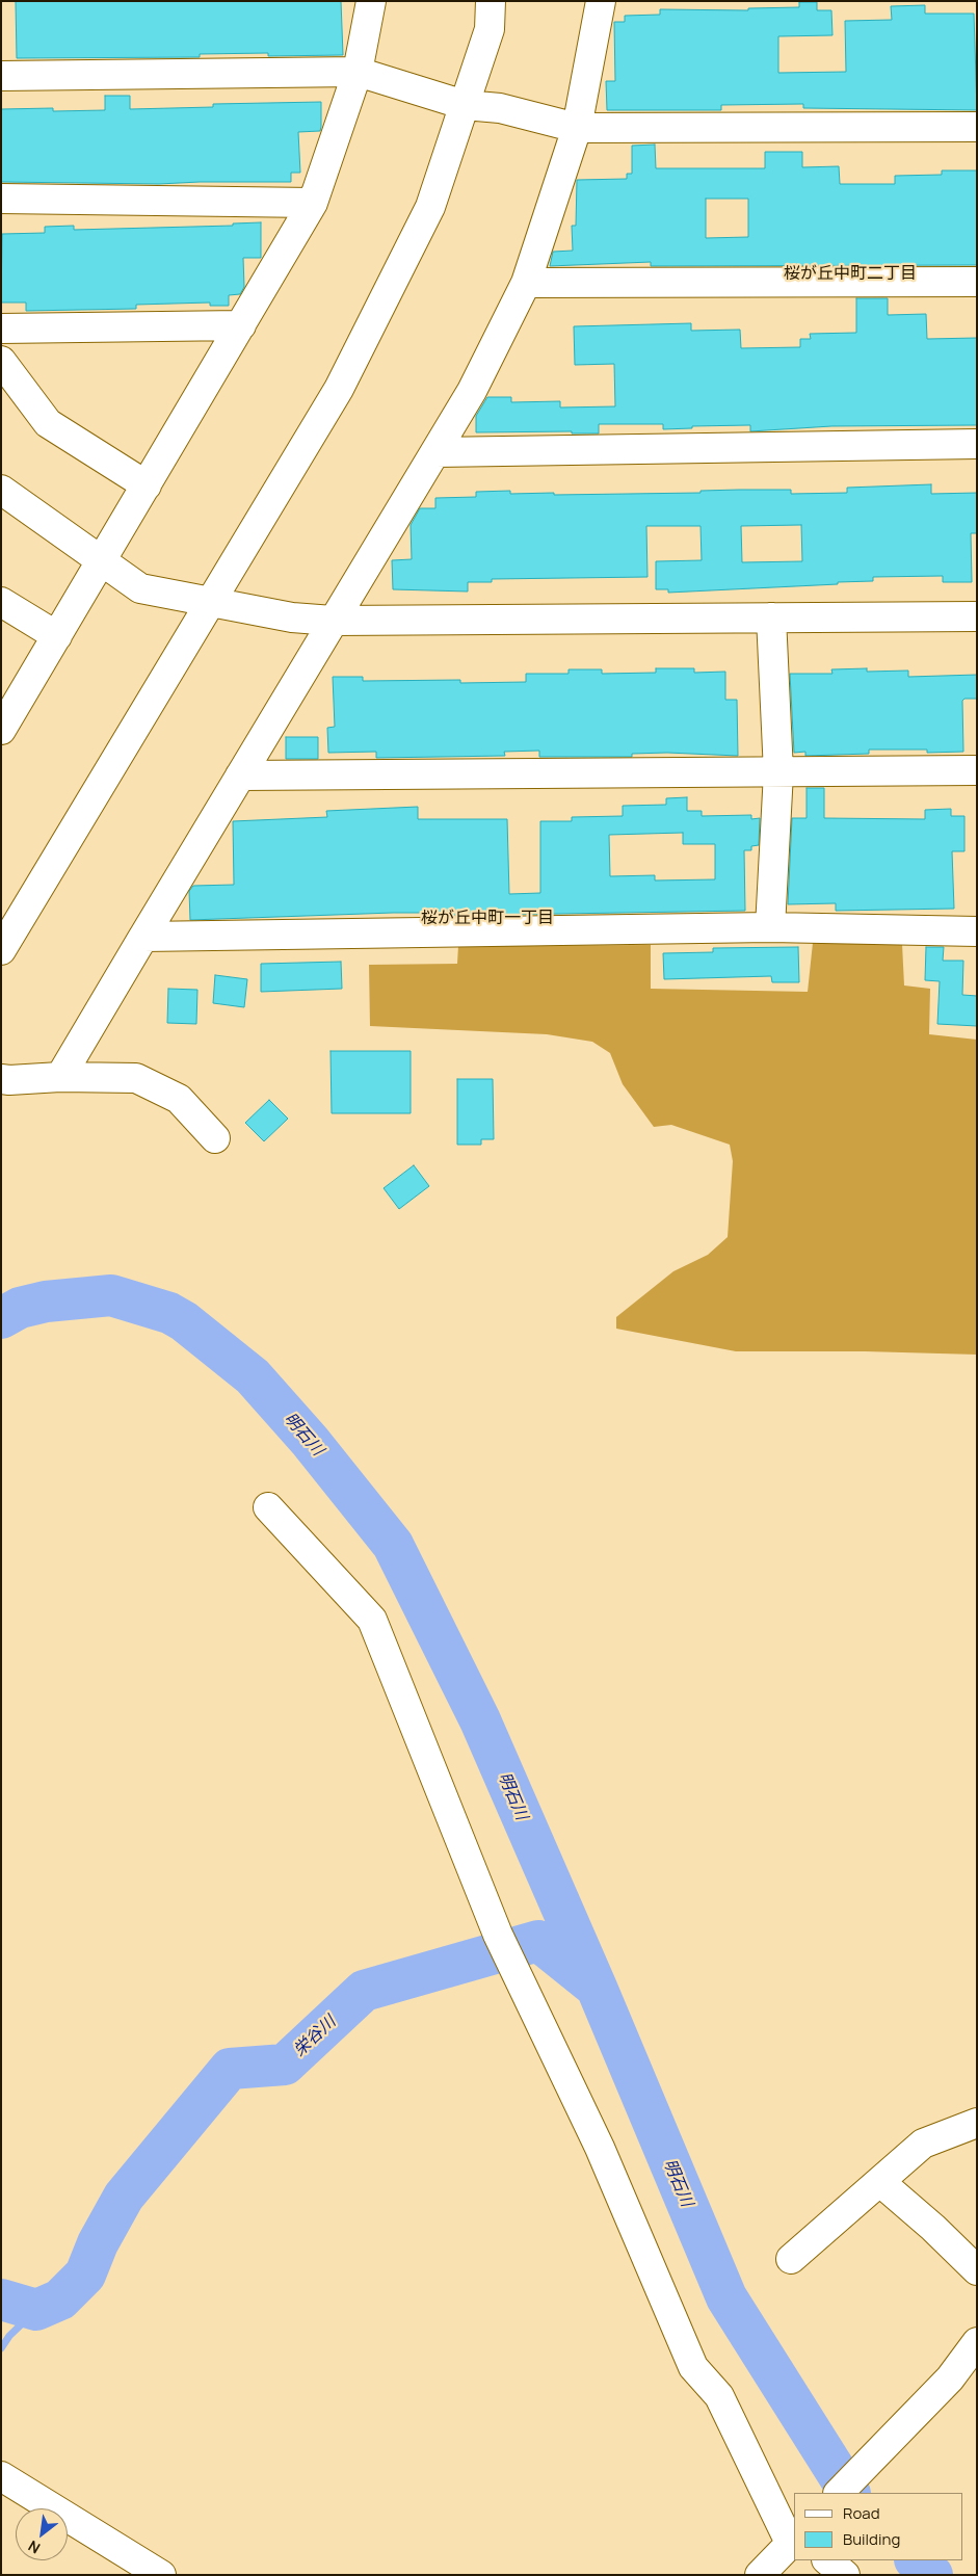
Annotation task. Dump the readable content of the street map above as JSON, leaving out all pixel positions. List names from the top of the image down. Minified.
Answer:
{"districts":["桜が丘中町二丁目","桜が丘中町一丁目"],"water":["明石川","栄谷川"],"legend":["Road","Building"],"north":"bottom left"}
